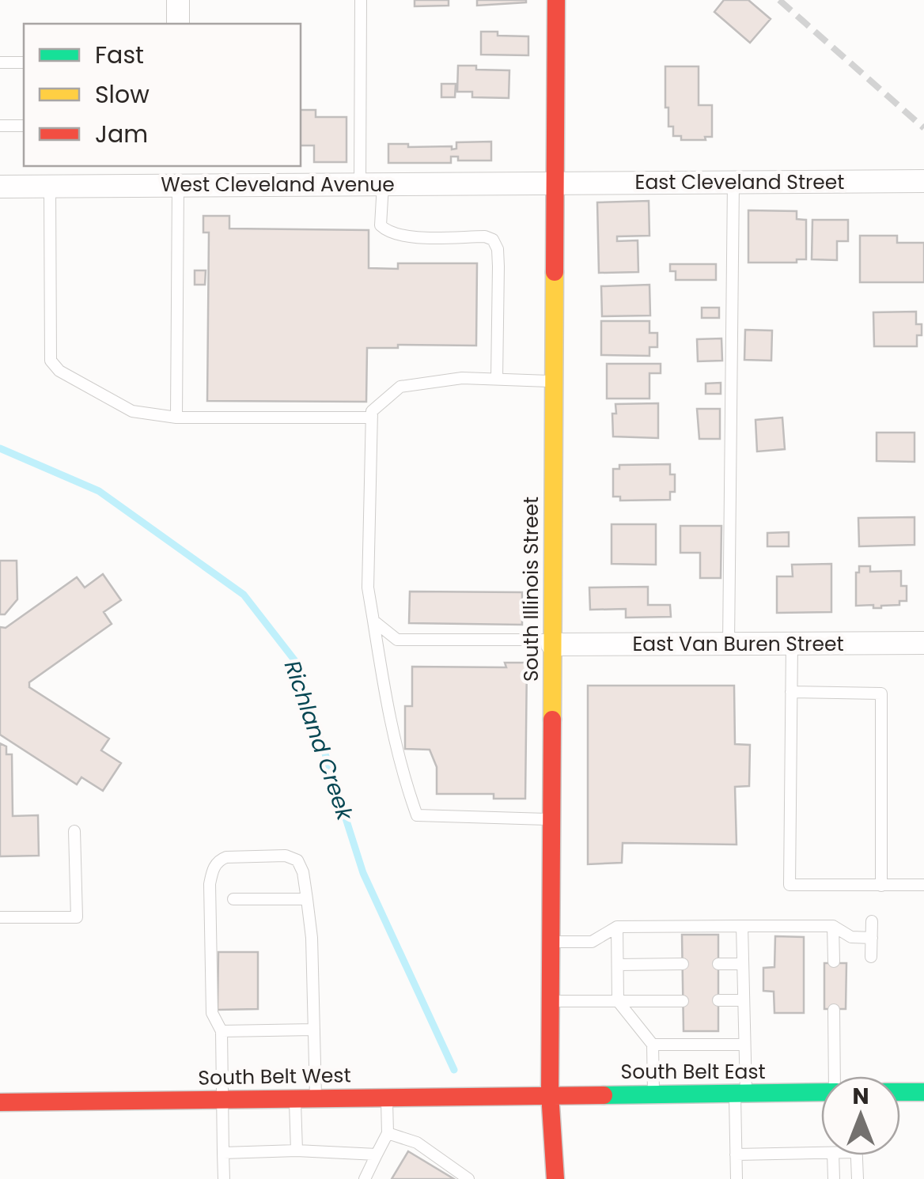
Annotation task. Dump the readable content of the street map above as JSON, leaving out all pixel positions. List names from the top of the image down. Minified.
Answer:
{"streets":{"main road":["South Illinois Street","South Belt East","South Belt West"],"street":["East Cleveland Street","West Cleveland Avenue","East Van Buren Street"]},"crossings":[["East Cleveland Street","West Cleveland Avenue"],["East Cleveland Street","South Illinois Street"],["West Cleveland Avenue","South Illinois Street"],["South Illinois Street","East Van Buren Street"],["South Illinois Street","South Belt East"],["South Illinois Street","South Belt West"],["South Belt East","South Belt West"]],"water":["Richland Creek"],"legend":["Fast","Slow","Jam"],"north":"top"}
